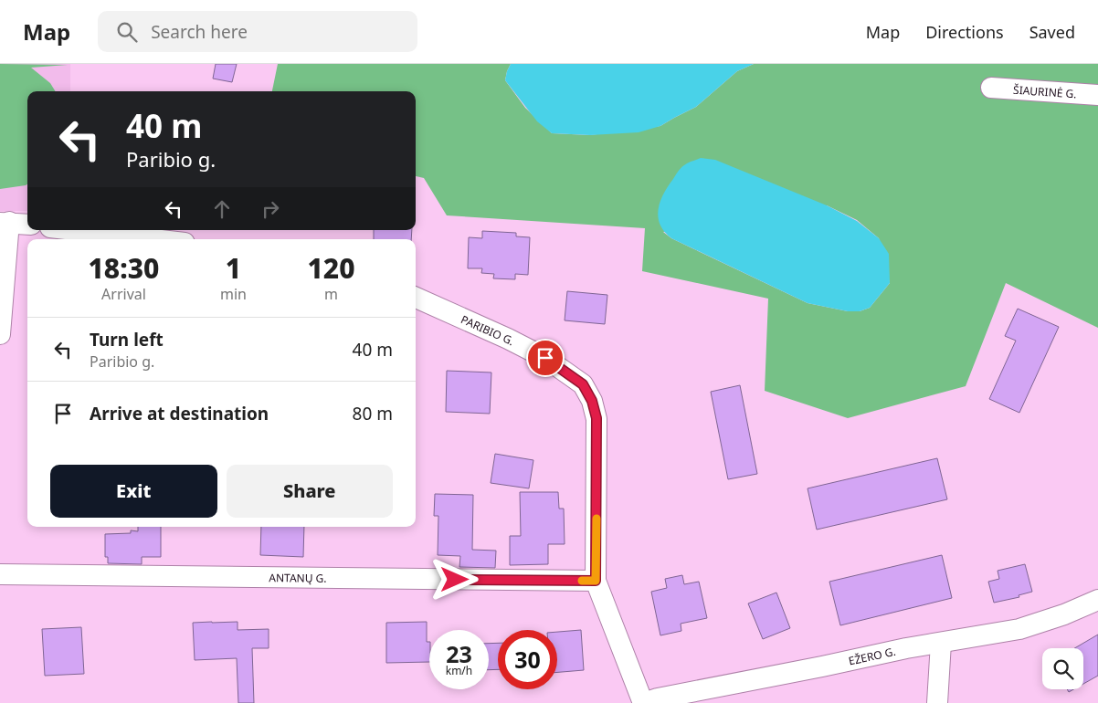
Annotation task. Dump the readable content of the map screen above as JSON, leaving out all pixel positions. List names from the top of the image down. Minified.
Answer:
{"streets":{"street":["ŠIAURINĖ G.","PARIBIO G.","ANTANŲ G.","EŽERO G."]},"crossings":[["PARIBIO G.","ANTANŲ G."],["PARIBIO G.","EŽERO G."]],"page":{"header":"Map","search":"Search here","nav":["Map","Directions","Saved"],"turn":["40 m","Paribio g."],"eta":["18:30","Arrival","1","min","120","m"],"list":[{"name":"Turn left","note":"Paribio g.","value":"40 m"},{"name":"Arrive at destination","value":"80 m"}],"buttons":["Exit","Share"],"speed":"23 km/h","limit":"30"}}
